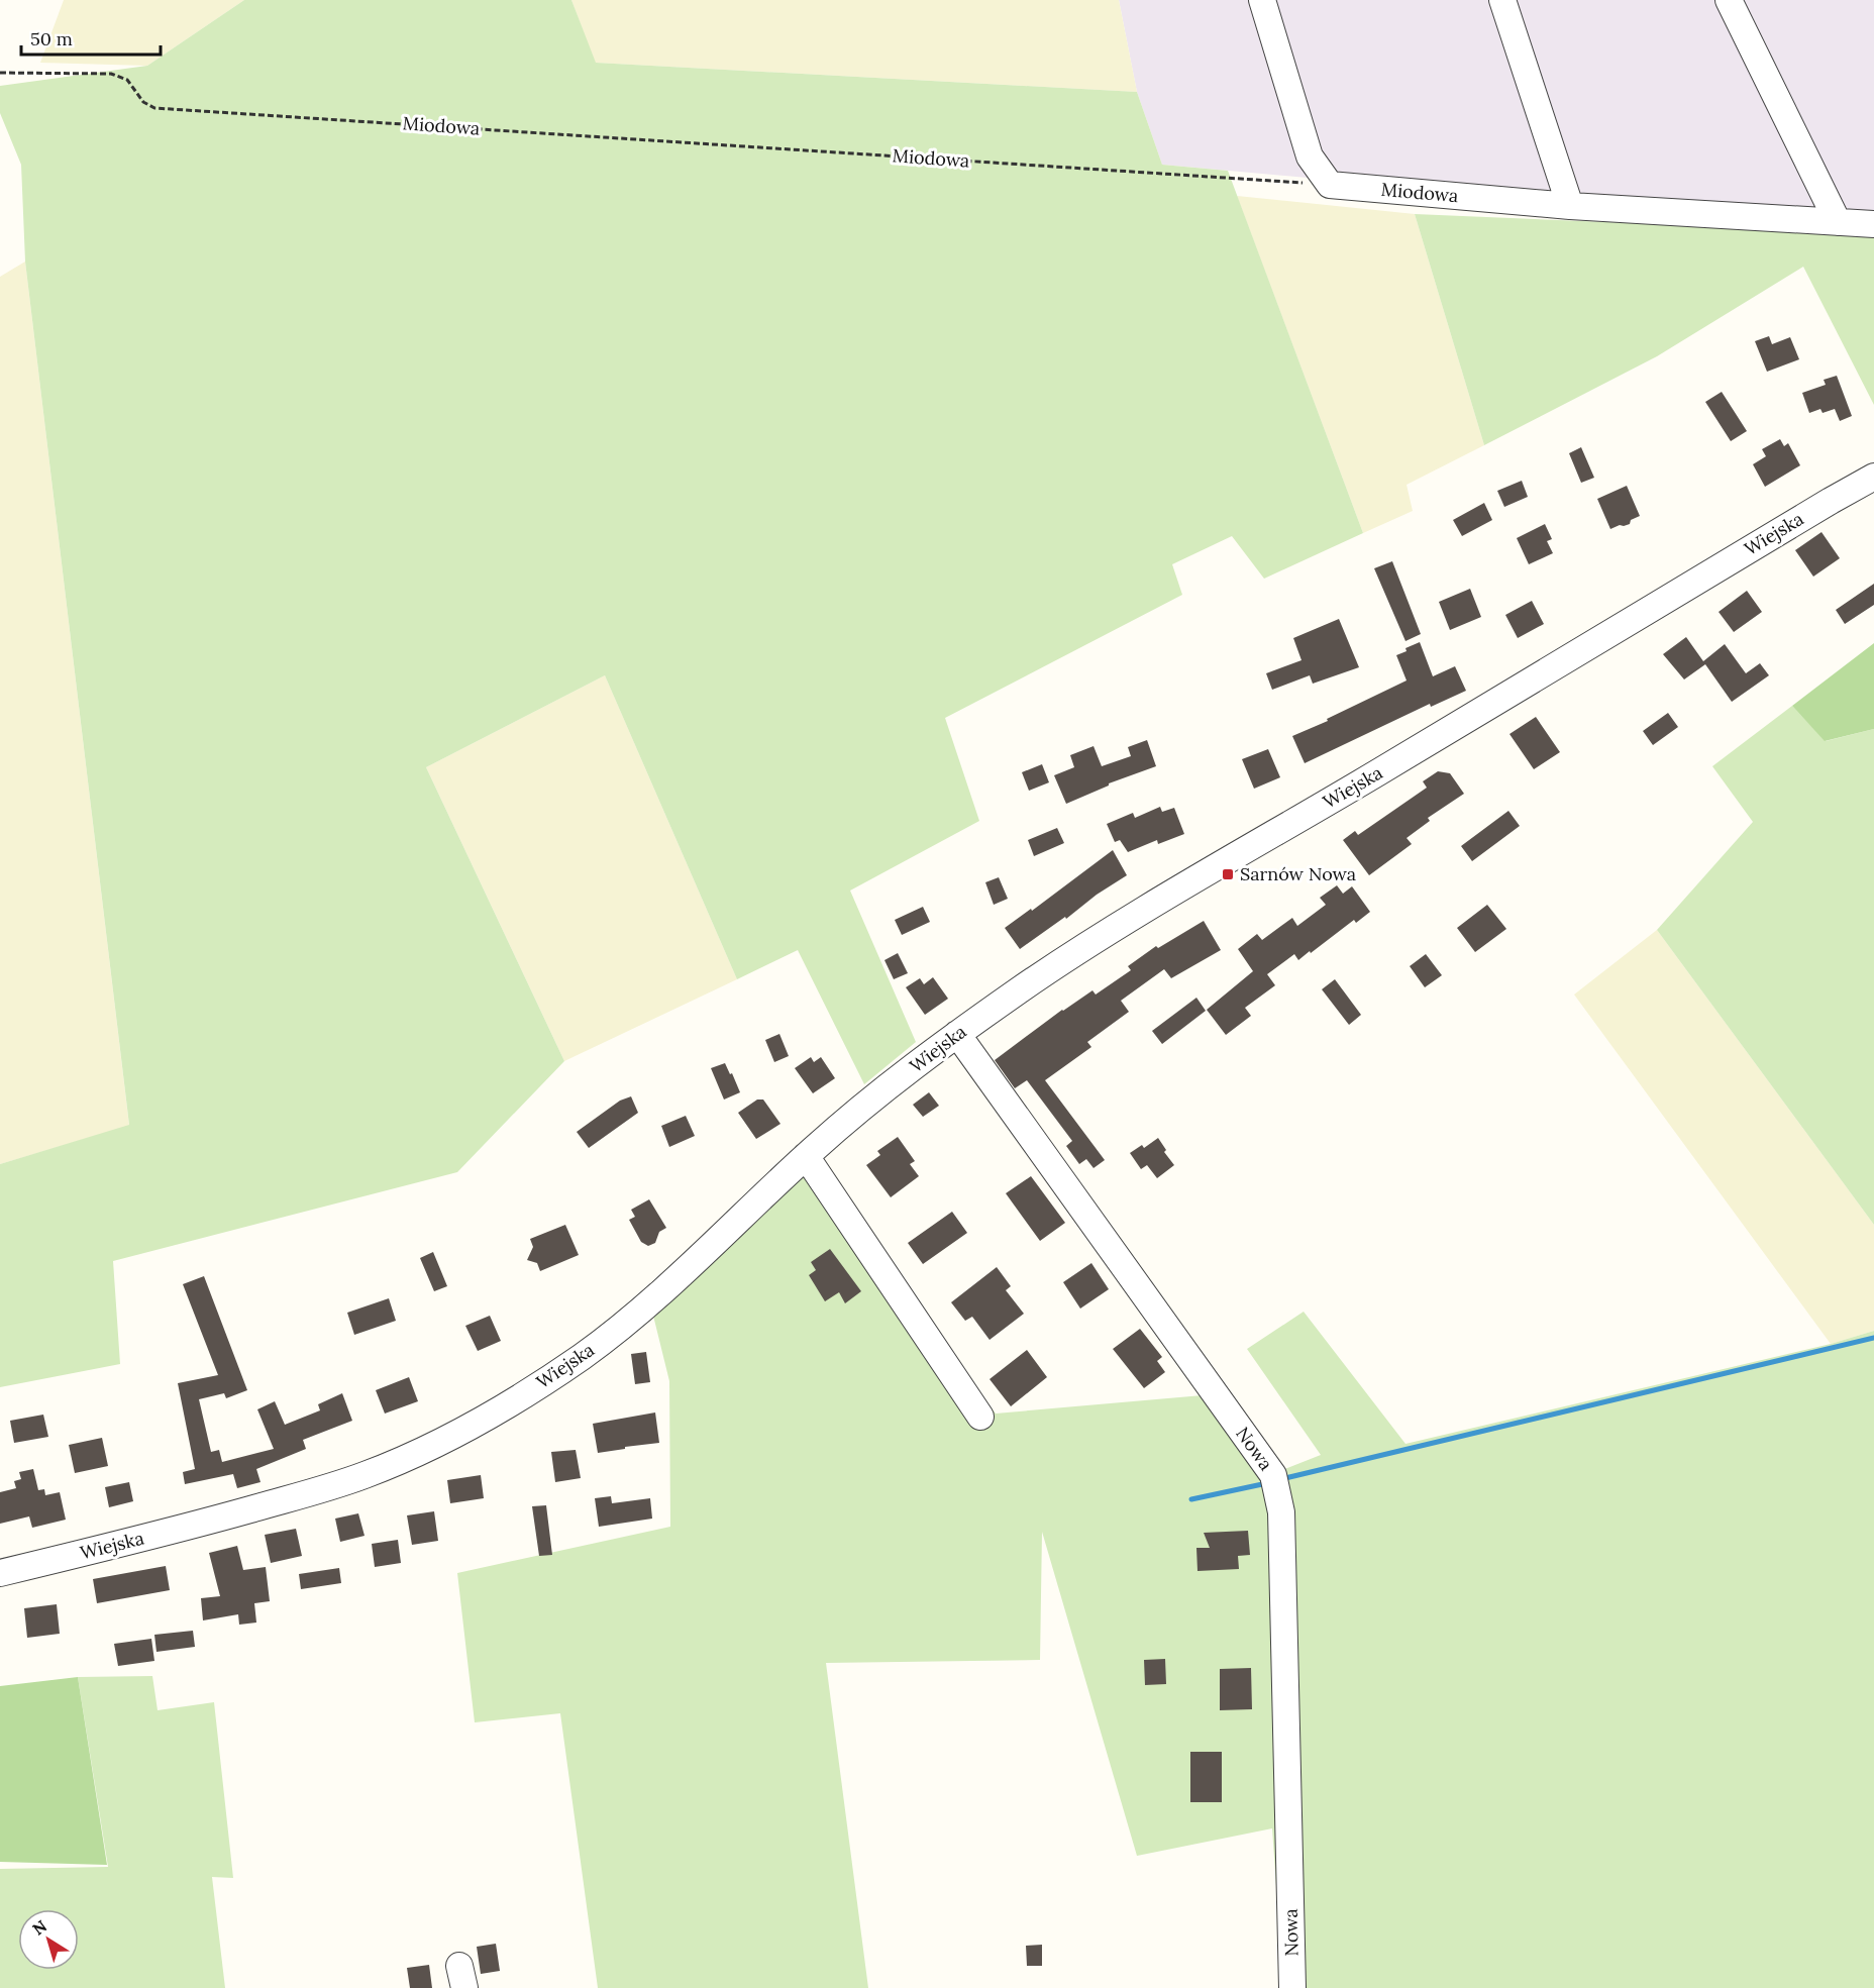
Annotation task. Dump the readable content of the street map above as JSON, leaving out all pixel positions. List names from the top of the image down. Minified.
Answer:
{"streets":{"street":["Miodowa","Wiejska","Nowa"]},"crossings":[["Wiejska","Nowa"]],"places":{"transit":["Sarnów Nowa"]},"scale_bar":"50 m","north":"top left"}
